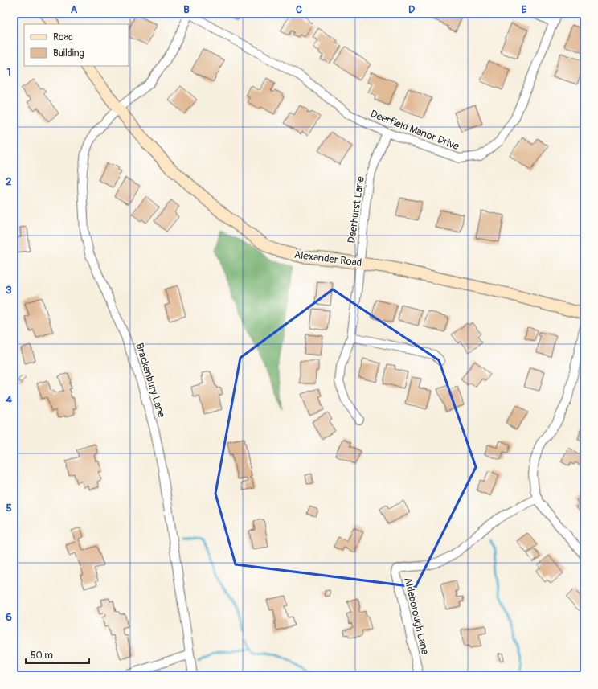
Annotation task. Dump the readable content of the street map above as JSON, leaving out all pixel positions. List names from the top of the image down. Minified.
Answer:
{"streets":{"street":["Deerfield Manor Drive","Deerhurst Lane","Alexander Road","Brackenbury Lane","Aldeborough Lane"]},"crossings":[["Deerfield Manor Drive","Deerhurst Lane"],["Deerfield Manor Drive","Brackenbury Lane"],["Deerhurst Lane","Alexander Road"],["Alexander Road","Brackenbury Lane"]],"legend":["Road","Building"],"scale_bar":"50 m","grid":{"columns":["A","B","C","D","E"],"rows":["1","2","3","4","5","6"]}}
